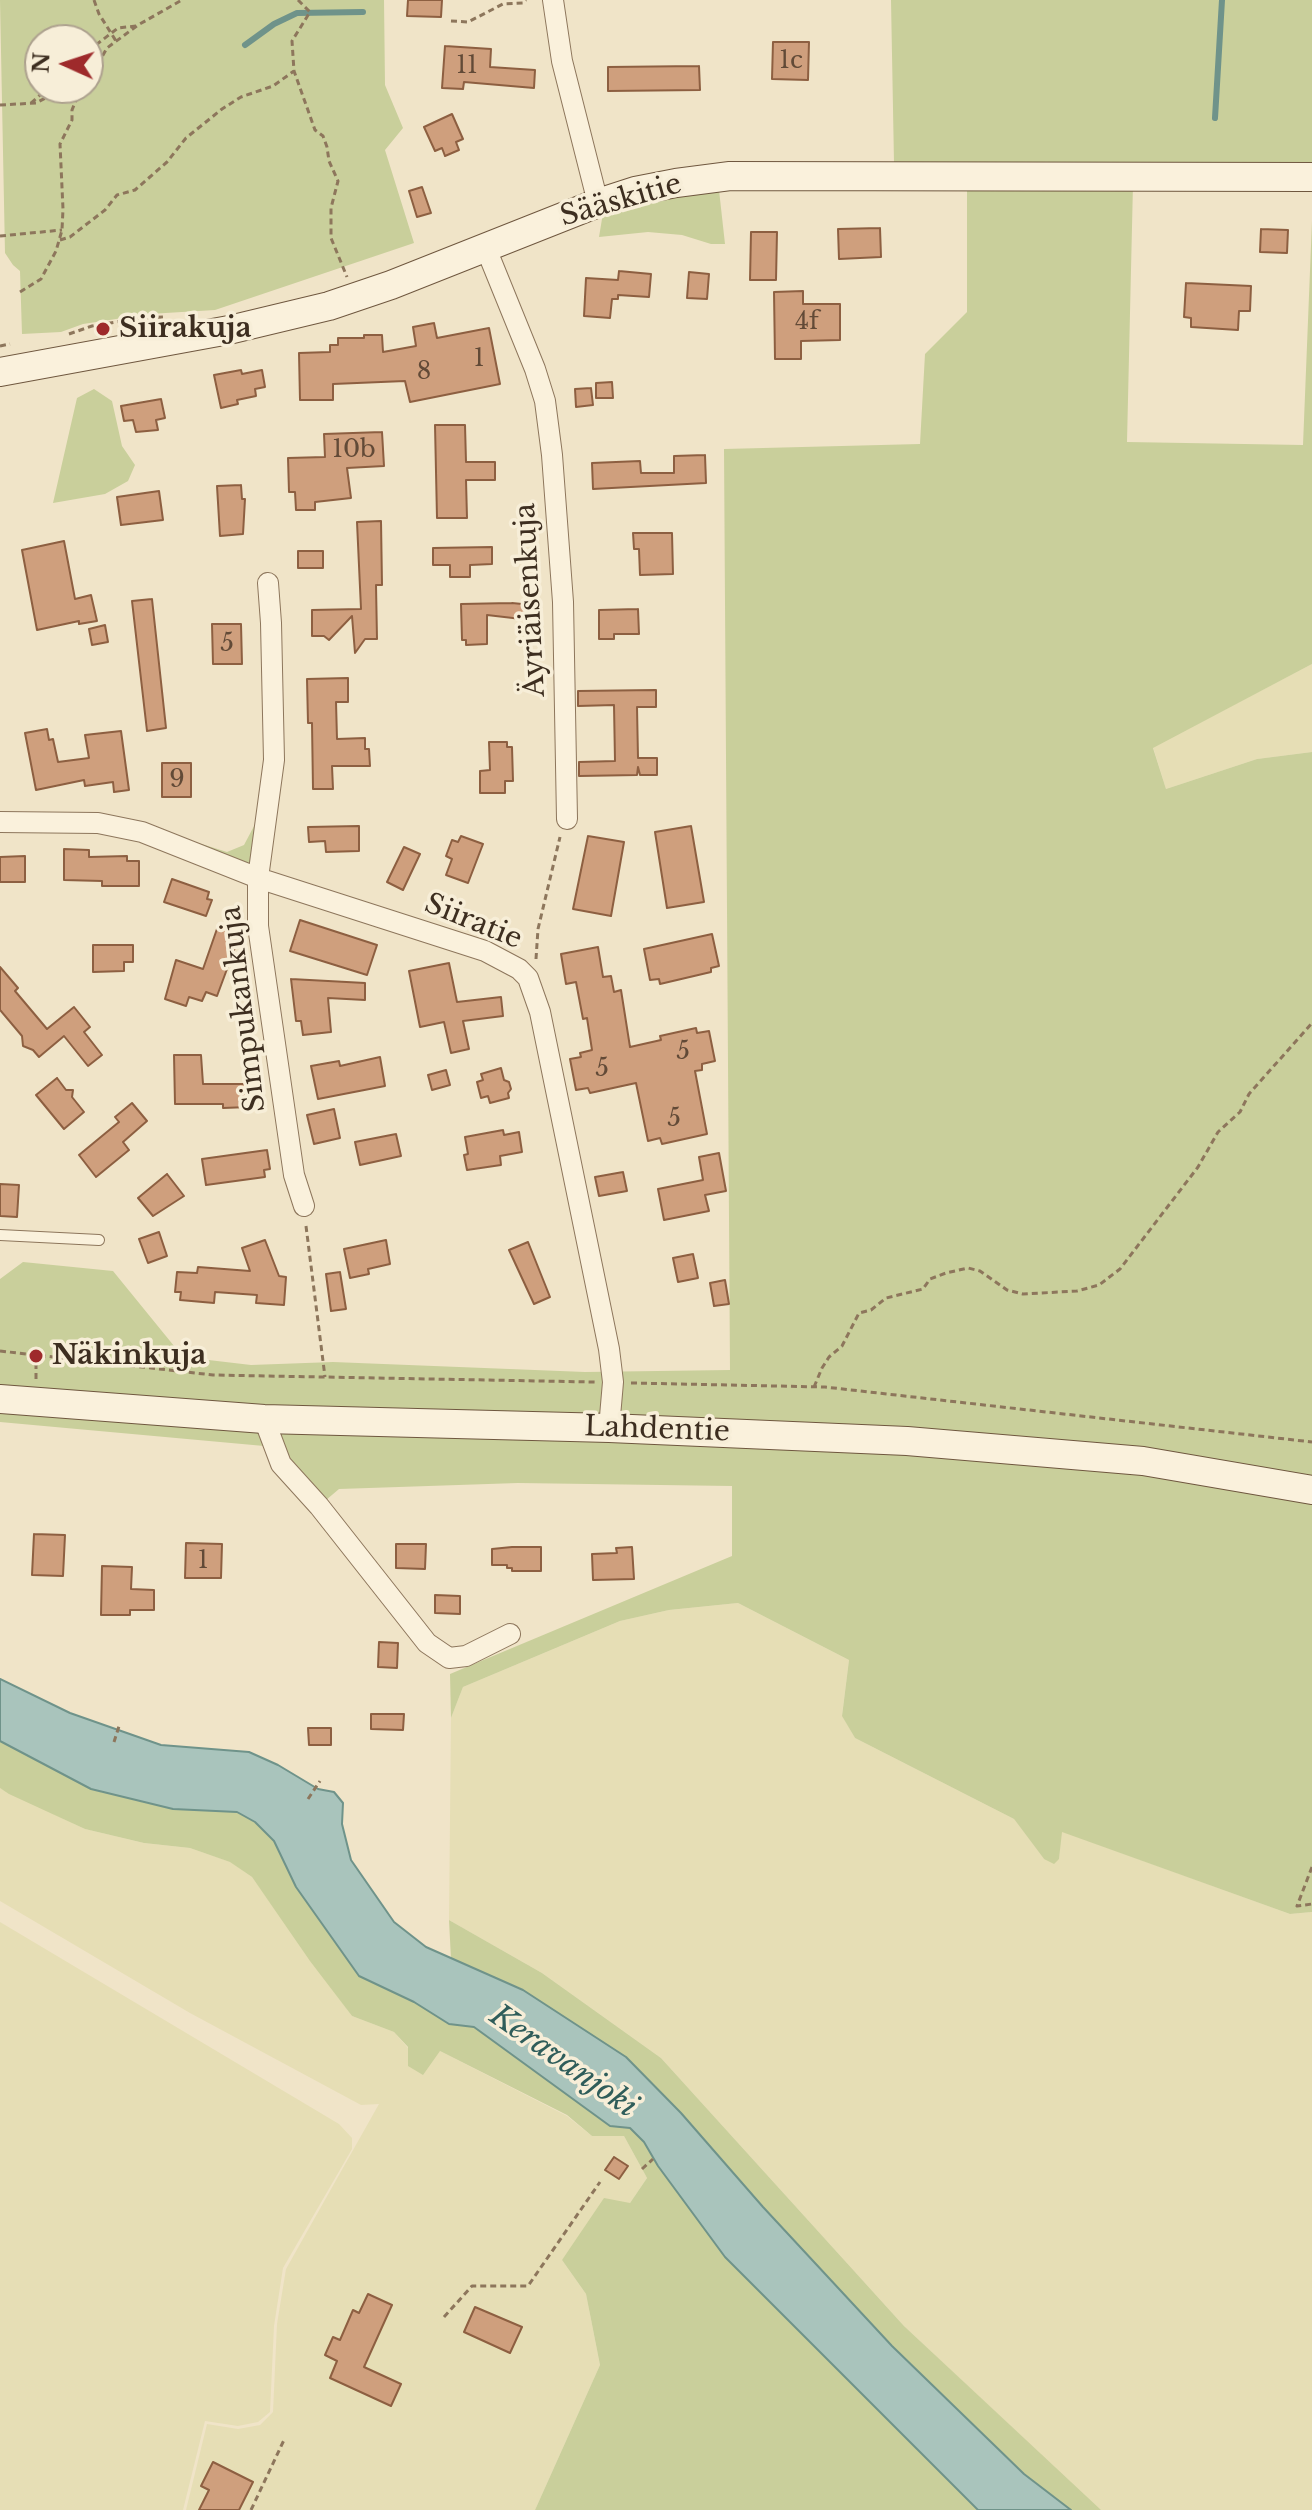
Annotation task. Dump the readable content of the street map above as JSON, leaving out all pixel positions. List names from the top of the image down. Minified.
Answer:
{"streets":{"street":["Sääskitie","Äyriäisenkuja","Siiratie","Simpukankuja","Lahdentie"]},"crossings":[["Sääskitie","Äyriäisenkuja"],["Siiratie","Simpukankuja"],["Siiratie","Lahdentie"]],"water":["Keravanjoki"],"places":["Siirakuja","Näkinkuja"],"house_numbers":["1c","11","4f","1","8","10b","5","9","5","5","5","1"],"north":"left"}
